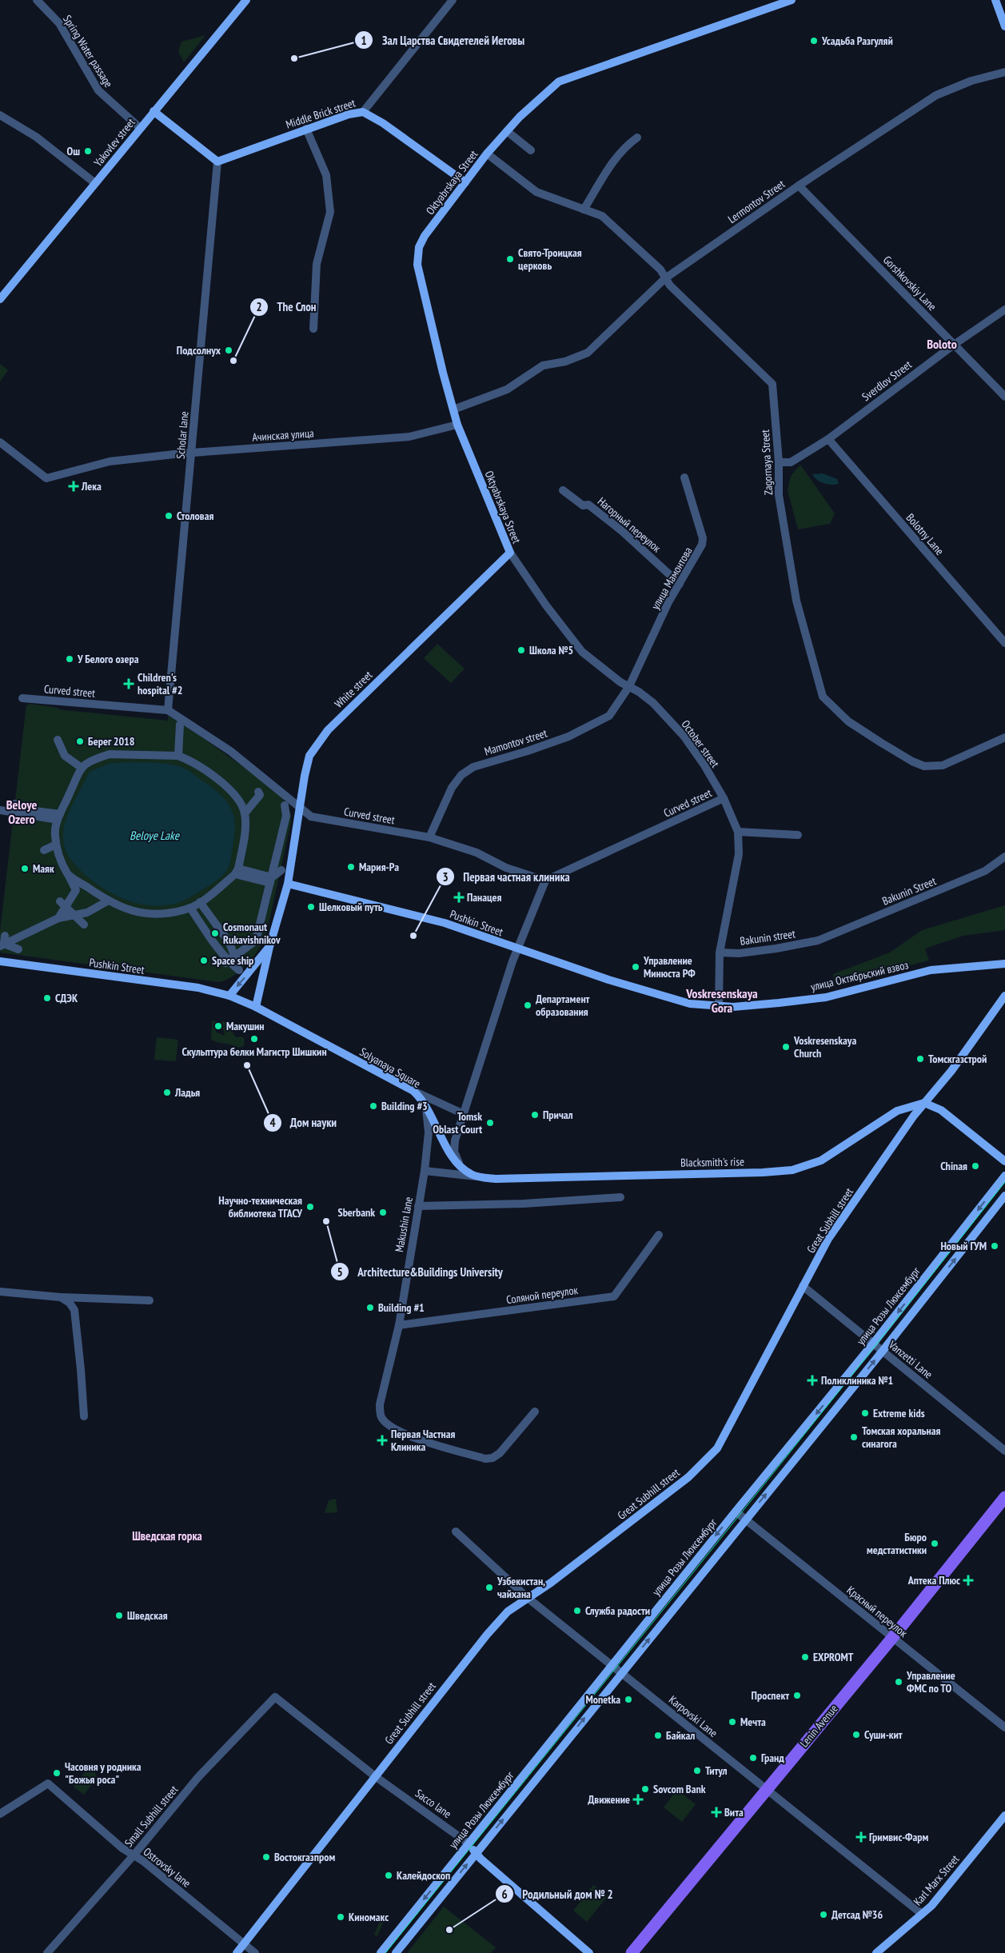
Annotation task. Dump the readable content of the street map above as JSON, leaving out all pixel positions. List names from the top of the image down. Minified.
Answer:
{"streets":{"main road":["Lenin Avenue"],"street":["Spring Water passage","Middle Brick street","Yakovlev street","Oktyabrskaya Street","Lermontov Street","Gorshkovskiy Lane","Sverdlov Street","Scholar lane","Ачинская улица","Zagornaya Street","Нагорный переулок","Bolotny Lane","улица Мамонтова","White street","Curved street","Mamontov street","October street","Pushkin Street","Bakunin street","улица Октябрьский взвоз","Solyanaya Square","Blacksmith's rise","Great Subhill street","Makushin lane","Соляной переулок","улица Розы Люксембург","Vanzetti Lane","Красный переулок","Karpovski Lane","Sacco lane","Small Subhill street","Ostrovsky lane","Karl Marx Street"]},"crossings":[["Spring Water passage","Yakovlev street"],["Middle Brick street","Scholar lane"],["Oktyabrskaya Street","Ачинская улица"],["Oktyabrskaya Street","Zagornaya Street"],["Oktyabrskaya Street","White street"],["Oktyabrskaya Street","October street"],["Lermontov Street","Gorshkovskiy Lane"],["Lermontov Street","Zagornaya Street"],["Gorshkovskiy Lane","Sverdlov Street"],["Sverdlov Street","Zagornaya Street"],["Sverdlov Street","Bolotny Lane"],["Scholar lane","Ачинская улица"],["Scholar lane","Curved street"],["Нагорный переулок","улица Мамонтова"],["улица Мамонтова","Mamontov street"],["улица Мамонтова","October street"],["White street","Curved street"],["White street","October street"],["White street","Pushkin Street"],["Curved street","Mamontov street"],["Curved street","October street"],["Mamontov street","October street"],["October street","Pushkin Street"],["October street","Bakunin street"],["October street","улица Октябрьский взвоз"],["Pushkin Street","улица Октябрьский взвоз"],["Pushkin Street","Solyanaya Square"],["Solyanaya Square","Blacksmith's rise"],["Solyanaya Square","Makushin lane"],["Blacksmith's rise","Great Subhill street"],["Great Subhill street","Vanzetti Lane"],["Great Subhill street","Karpovski Lane"],["Great Subhill street","Sacco lane"],["Great Subhill street","Ostrovsky lane"],["Makushin lane","Соляной переулок"],["улица Розы Люксембург","Vanzetti Lane"],["улица Розы Люксембург","Красный переулок"],["улица Розы Люксембург","Karpovski Lane"],["улица Розы Люксембург","Sacco lane"],["Красный переулок","Lenin Avenue"],["Karpovski Lane","Lenin Avenue"],["Karpovski Lane","Karl Marx Street"],["Sacco lane","Small Subhill street"],["Small Subhill street","Ostrovsky lane"]],"districts":["Boloto","Beloye Ozero","Voskresenskaya Gora","Шведская горка"],"water":["Beloye Lake"],"places":{"other":["Усадьба Разгуляй","Зал Царства Свидетелей Иеговы","Ош","Свято-Троицкая церковь","Подсолнух","The Слон","Столовая","Школа №5","У Белого озера","Берег 2018","Мария-Ра","Маяк","Шелковый путь","Cosmonaut Rukavishnikov","Первая частная клиника","Space ship","Управление Минюста РФ","СДЭК","Департамент образования","Макушин","Скульптура белки Магистр Шишкин","Voskresenskaya Church","Томскгазстрой","Дом науки","Ладья","Building #3","Причал","Tomsk Oblast Court","Chinaя","Научно-техническая библиотека ТГАСУ","Sberbank","Architecture&Buildings University","Новый ГУМ","Building #1","Extreme kids","Томская хоральная синагога","Бюро медстатистики","Узбекистан, чайхана","Служба радости","Шведская","EXPROMT","Управление ФМС по ТО","Проспект","Monetka","Мечта","Суши-кит","Байкал","Гранд","Титул","Часовня у родника \"Божья роса\"","Sovcom Bank","Востокгазпром","Калейдоскоп","Детсад №36","Киномакс","Родильный дом № 2"],"health":["Лека","Children's hospital #2","Панацея","Поликлиника №1","Первая Частная Клиника","Аптека Плюс","Движение","Вита","Гримвис-Фарм"]}}
